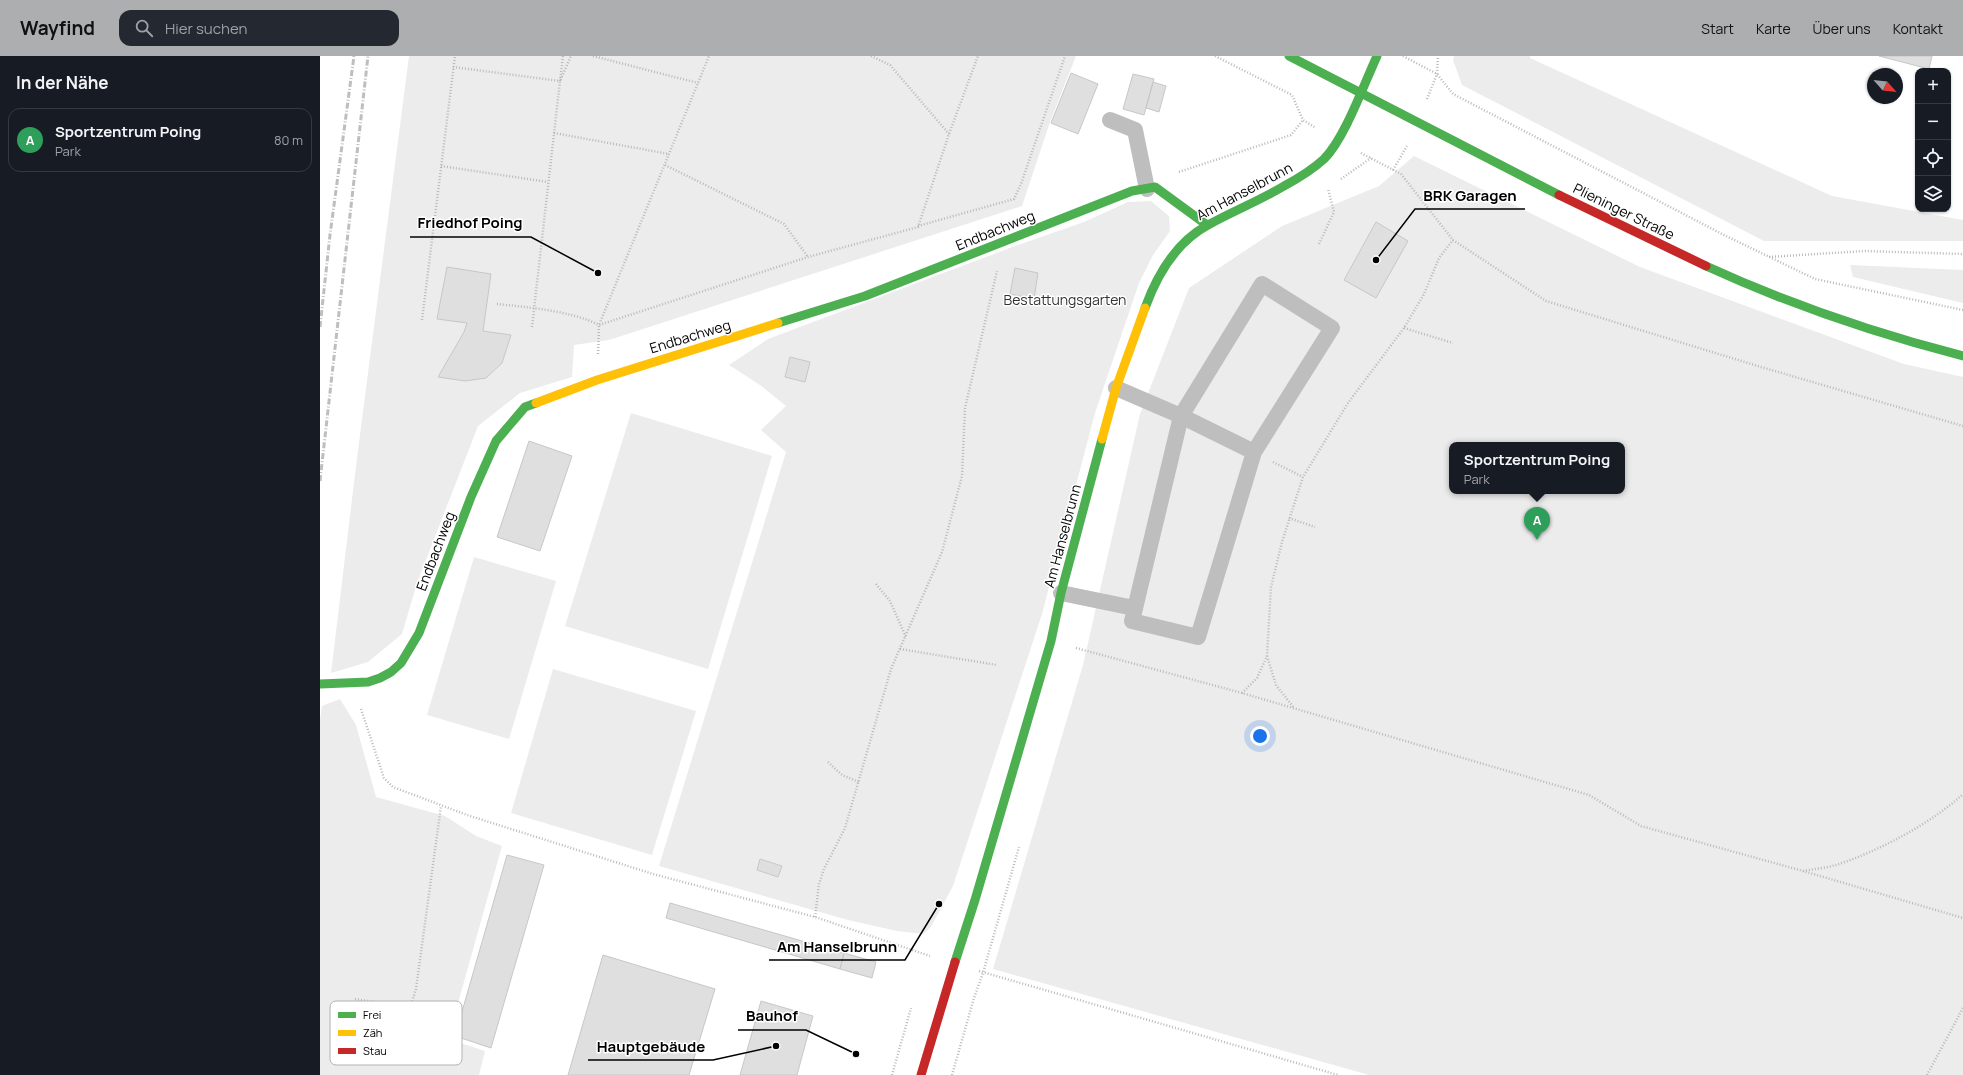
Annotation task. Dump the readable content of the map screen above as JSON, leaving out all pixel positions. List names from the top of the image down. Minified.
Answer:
{"streets":{"street":["Am Hanselbrunn","Plieninger Straße","Endbachweg"]},"crossings":[["Am Hanselbrunn","Plieninger Straße"]],"parks":["Bestattungsgarten"],"places":["BRK Garagen","Friedhof Poing","Am Hanselbrunn","Hauptgebäude","Bauhof"],"legend":["Frei","Zäh","Stau"],"north":"bottom right","page":{"header":"Wayfind","search":"Hier suchen","nav":["Start","Karte","Über uns","Kontakt"],"heading":"In der Nähe","map_buttons":["+","−"],"list":[{"mark":"A","name":"Sportzentrum Poing","note":"Park","value":"80 m"}],"popup":["Sportzentrum Poing","Park"],"pins":"A"}}
